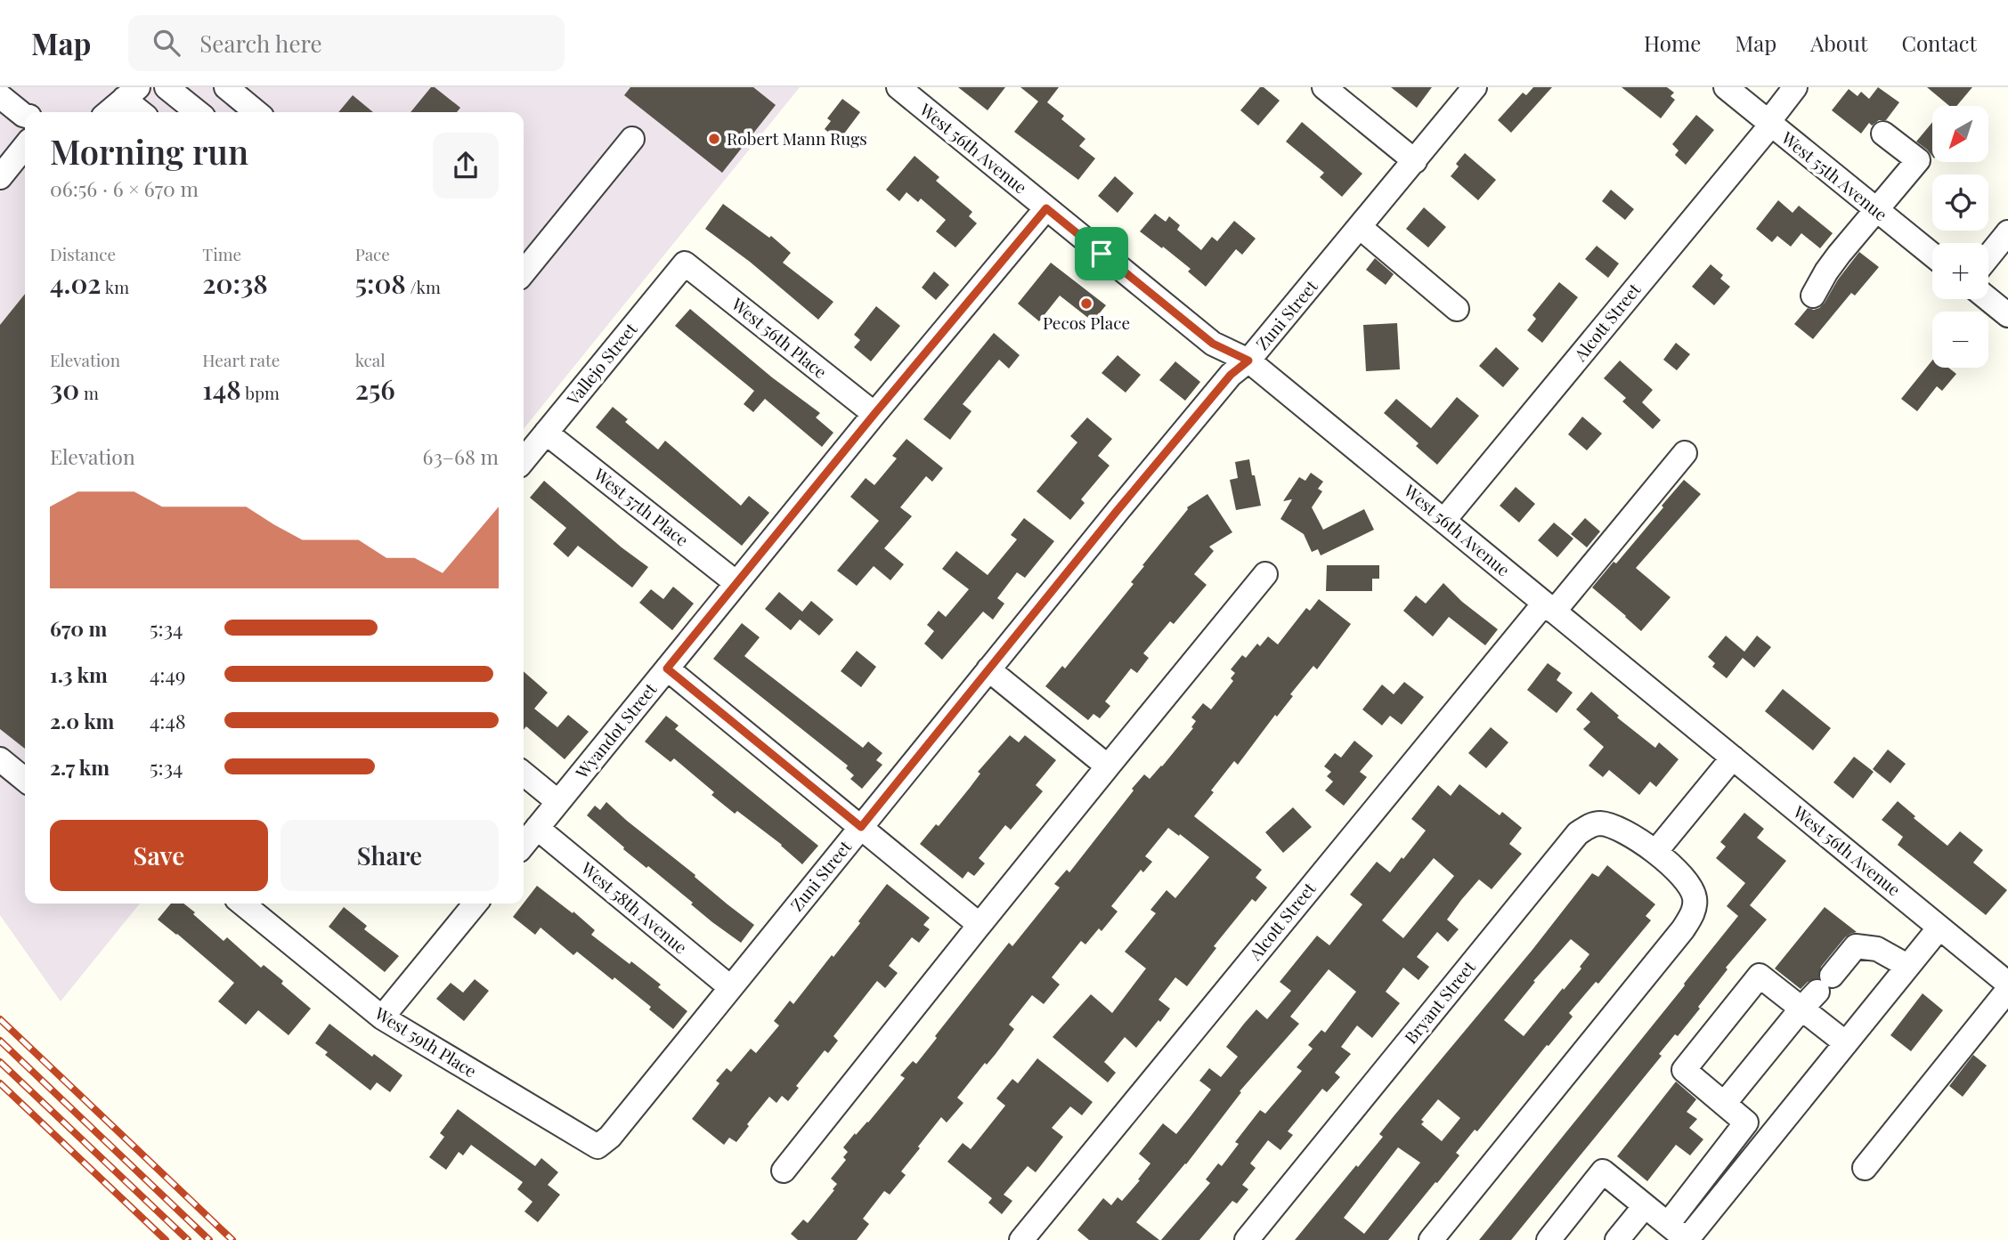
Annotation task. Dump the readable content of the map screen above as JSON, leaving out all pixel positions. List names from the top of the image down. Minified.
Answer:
{"streets":{"street":["West 56th Avenue","West 55th Avenue","Zuni Street","Alcott Street","West 56th Place","Vallejo Street","West 57th Place","Wyandot Street","West 58th Avenue","Bryant Street","West 59th Place"]},"crossings":[["West 56th Avenue","Zuni Street"],["West 56th Avenue","Alcott Street"],["West 56th Avenue","Wyandot Street"],["West 55th Avenue","Alcott Street"],["Zuni Street","West 58th Avenue"],["Zuni Street","West 59th Place"],["West 56th Place","Vallejo Street"],["West 56th Place","Wyandot Street"],["Vallejo Street","West 57th Place"],["West 57th Place","Wyandot Street"],["Wyandot Street","West 58th Avenue"]],"places":["Robert Mann Rugs","Pecos Place"],"north":"bottom left","page":{"header":"Map","search":"Search here","nav":["Home","Map","About","Contact"],"map_buttons":["+","−"],"heading":["Morning run","06:56 · 6 × 670 m"],"stats":[["Distance","4.02 km"],["Time","20:38"],["Pace","5:08 /km"],["Elevation","30 m"],["Heart rate","148 bpm"],["kcal","256"]],"chart":["Elevation","63–68 m"],"list":[{"name":"670 m","note":"5:34"},{"name":"1.3 km","note":"4:49"},{"name":"2.0 km","note":"4:48"},{"name":"2.7 km","note":"5:34"}],"buttons":["Save","Share"]}}
